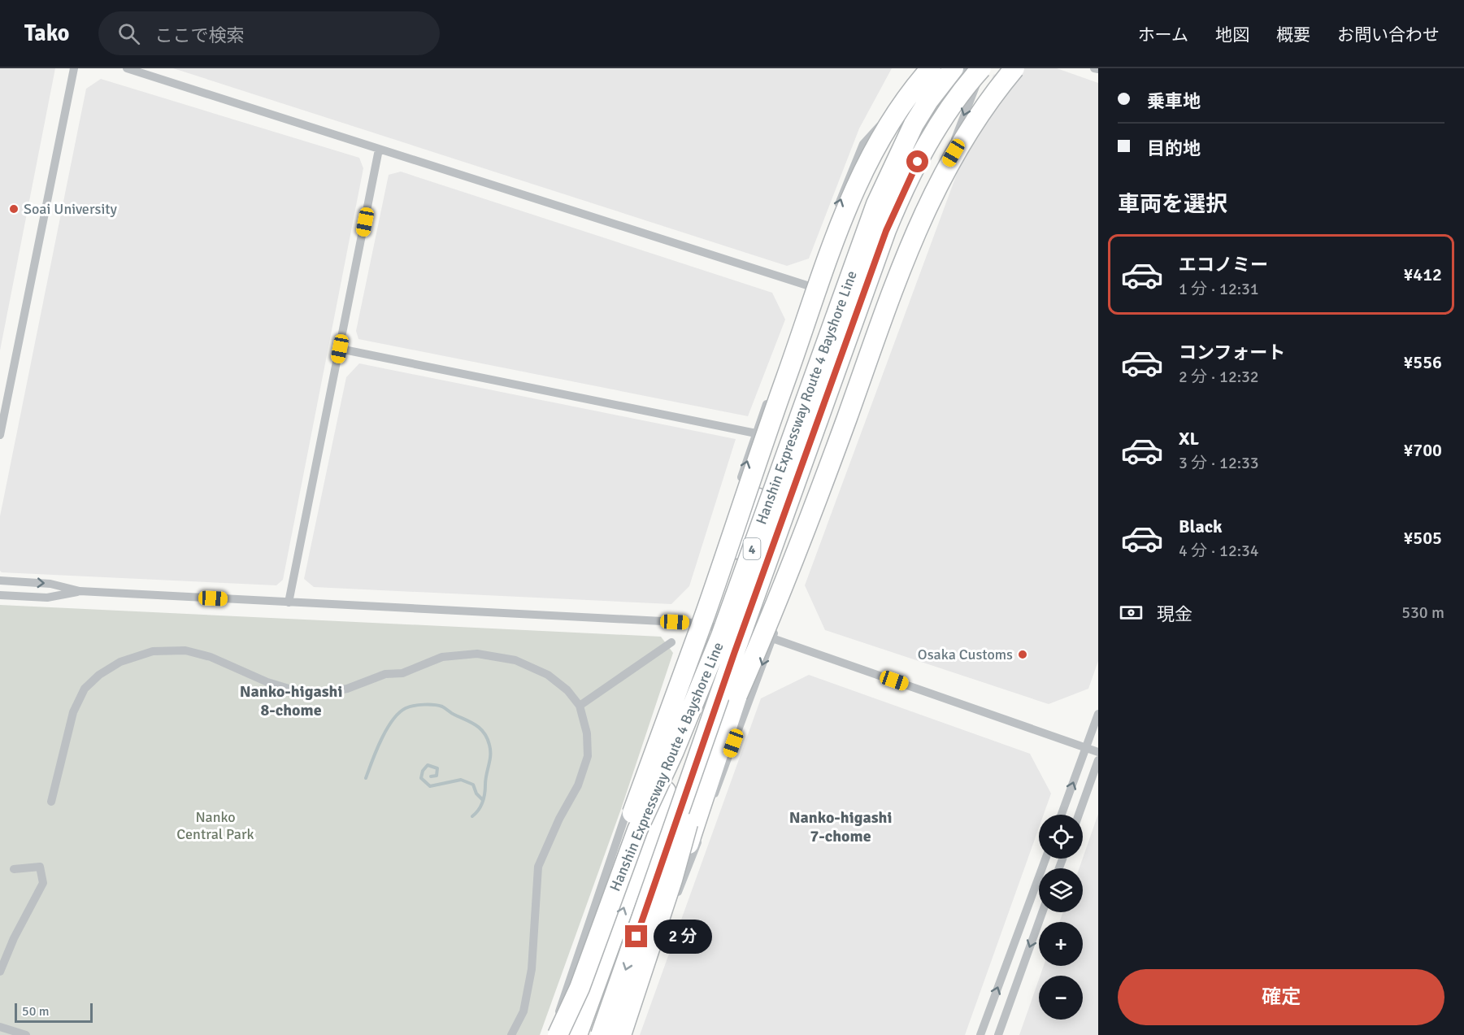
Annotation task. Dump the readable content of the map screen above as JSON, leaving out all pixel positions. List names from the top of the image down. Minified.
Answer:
{"streets":{"highway":["Hanshin Expressway Route 4 Bayshore Line","4"]},"districts":["Nanko-higashi 8-chome","Nanko-higashi 7-chome"],"parks":["Nanko Central Park"],"places":["Soai University","Osaka Customs"],"scale_bar":"50 m","page":{"header":"Tako","search":"ここで検索","nav":["ホーム","地図","概要","お問い合わせ"],"banner":["乗車地","目的地"],"heading":"車両を選択","list":[{"name":"エコノミー","note":"1 分 · 12:31","value":"¥412"},{"name":"コンフォート","note":"2 分 · 12:32","value":"¥556"},{"name":"XL","note":"3 分 · 12:33","value":"¥700"},{"name":"Black","note":"4 分 · 12:34","value":"¥505"}],"pay":["現金","530 m"],"map_buttons":["+","−"],"bubble":"2 分","buttons":"確定","scale":"50 m"}}
